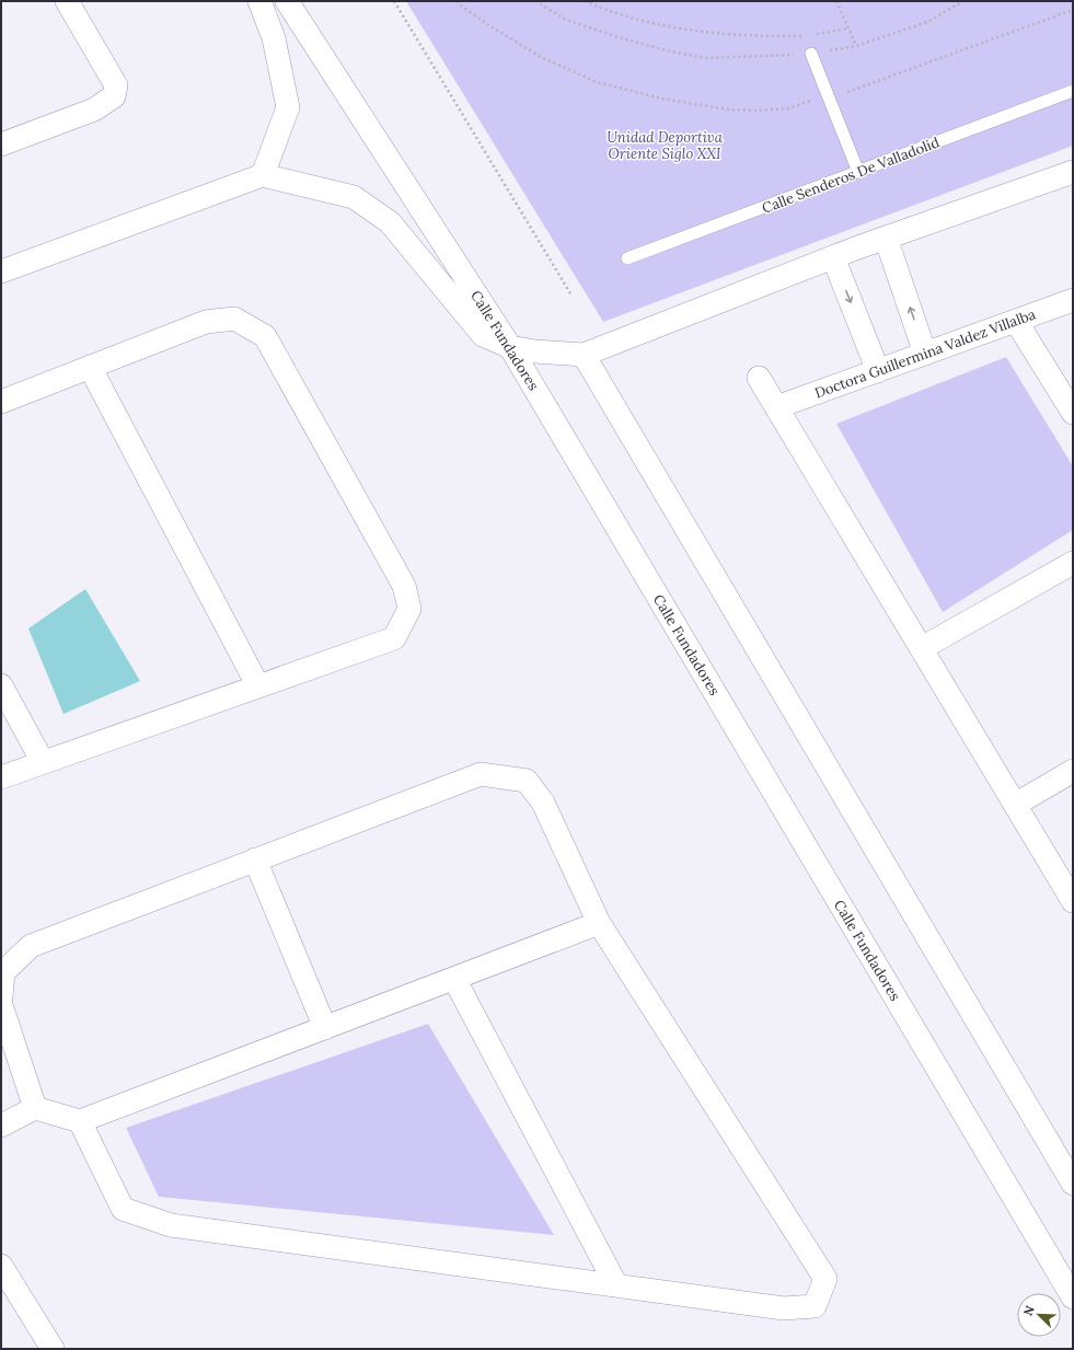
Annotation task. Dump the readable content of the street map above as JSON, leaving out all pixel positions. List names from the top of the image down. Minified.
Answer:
{"streets":{"street":["Calle Fundadores","Doctora Guillermina Valdez Villalba"],"lane":["Calle Senderos De Valladolid"]},"parks":["Unidad Deportiva Oriente Siglo XXI"],"north":"top left"}
